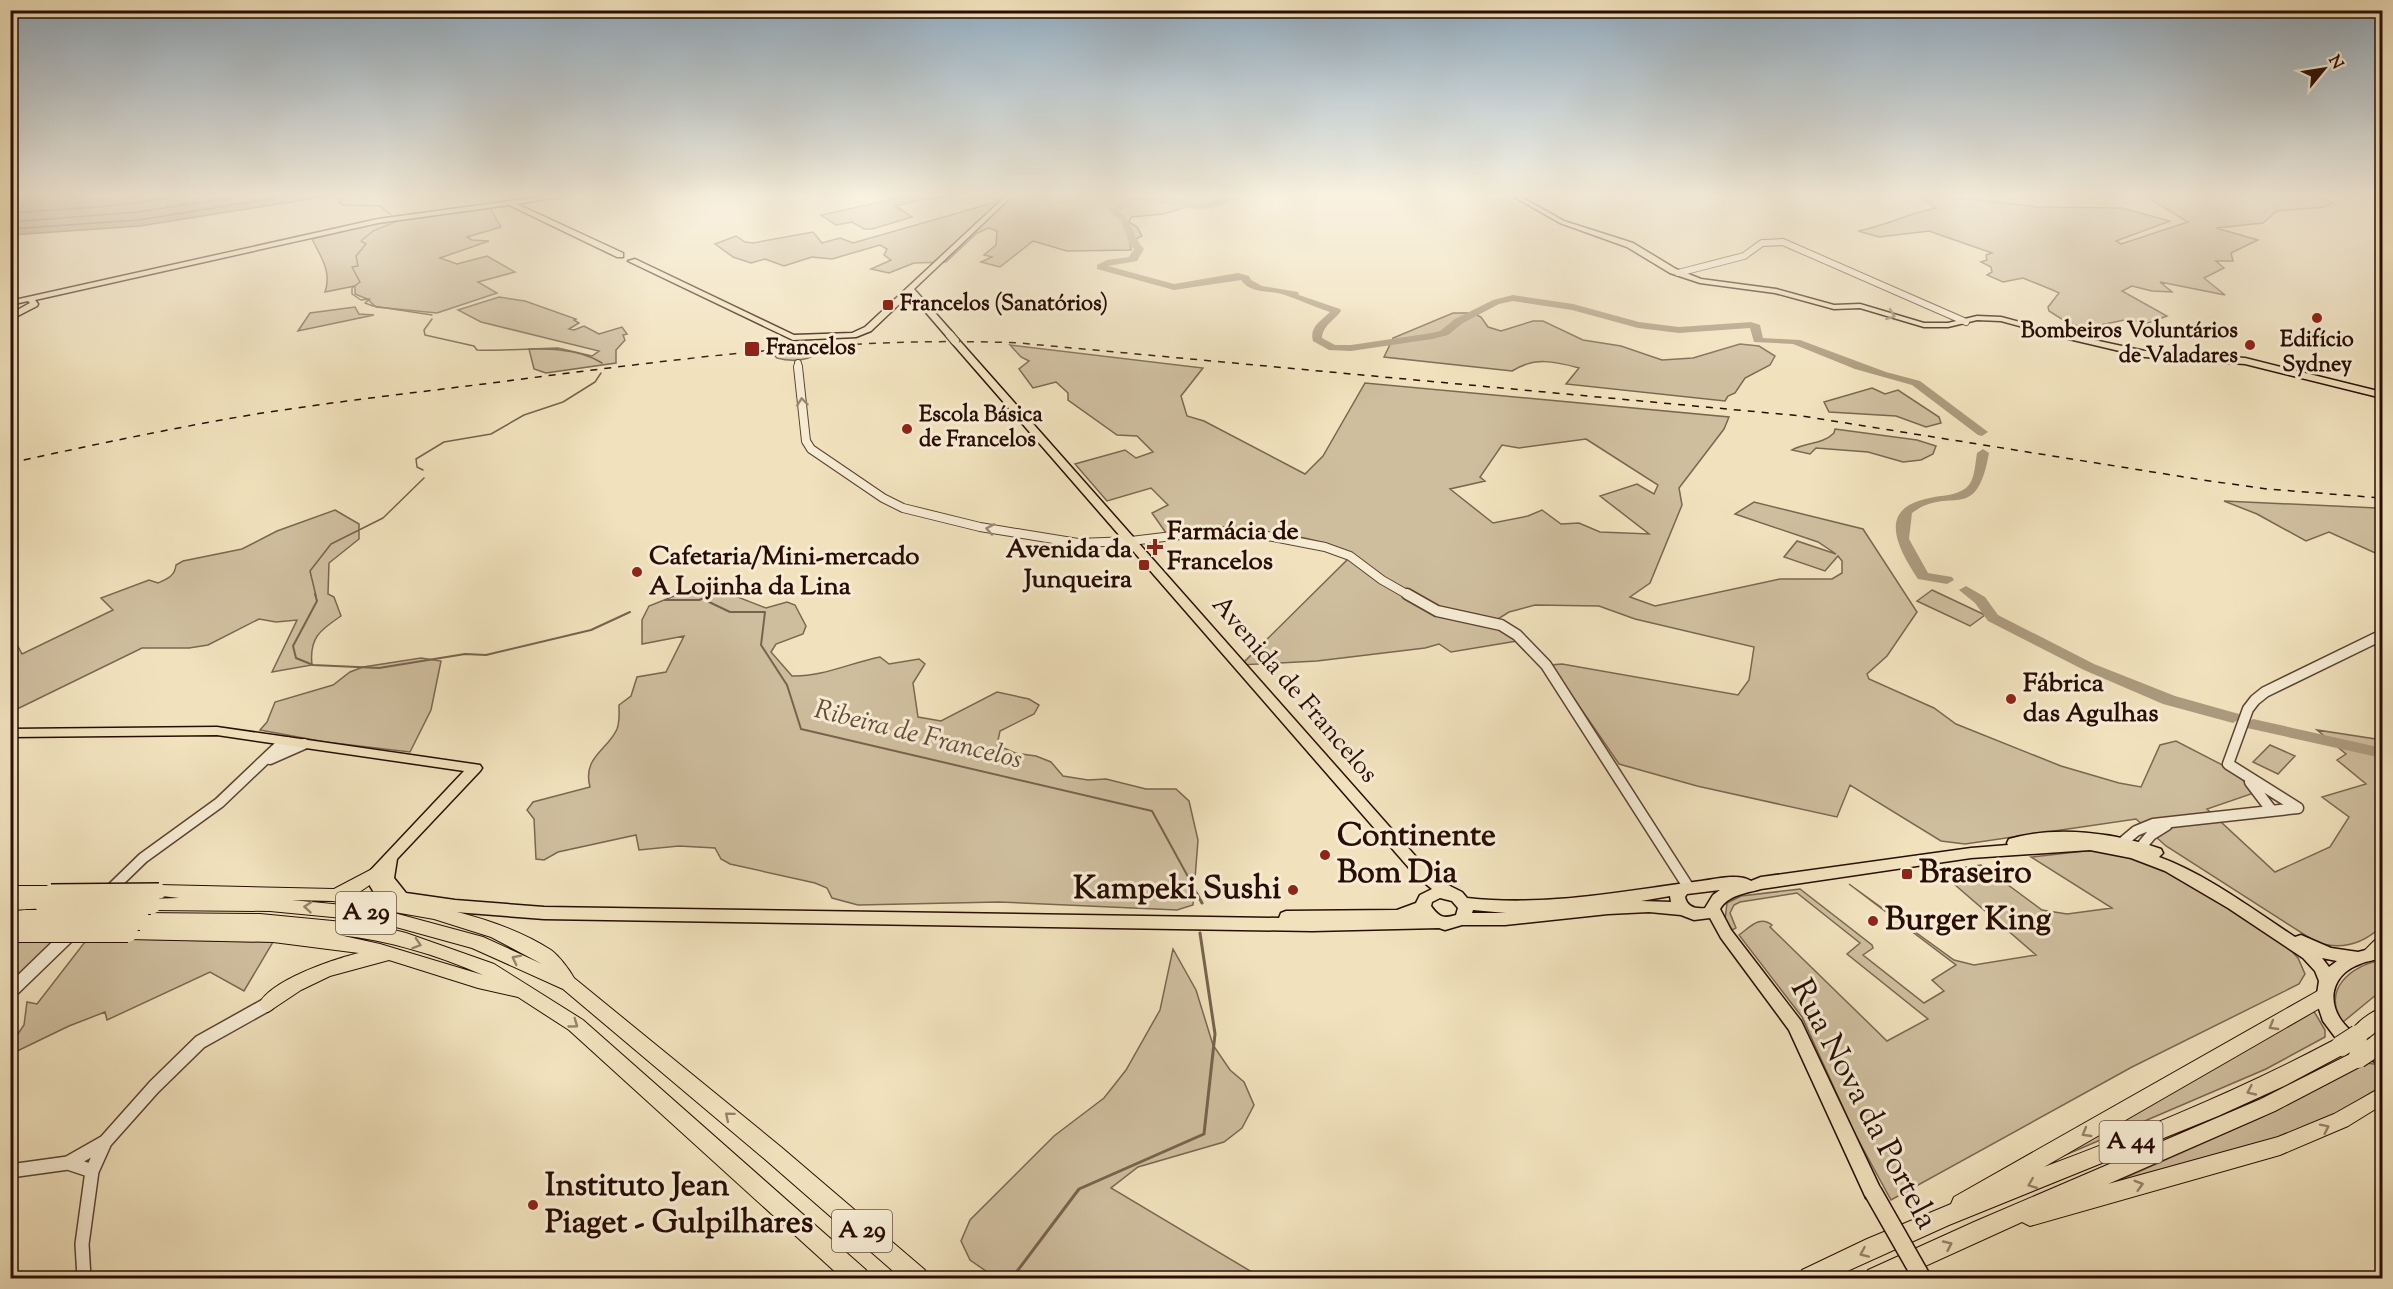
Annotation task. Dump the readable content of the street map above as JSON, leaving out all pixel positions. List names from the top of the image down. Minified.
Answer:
{"streets":{"highway":["A 29","A 44"],"main road":["Avenida de Francelos","Rua Nova da Portela"]},"water":["Ribeira de Francelos"],"places":{"transit":["Francelos (Sanatórios)","Francelos","Avenida da Junqueira","Braseiro"],"other":["Edifício Sydney","Bombeiros Voluntários de Valadares","Escola Básica de Francelos","Cafetaria/Mini-mercado A Lojinha da Lina","Fábrica das Agulhas","Continente Bom Dia","Kampeki Sushi","Burger King","Instituto Jean Piaget - Gulpilhares"],"health":["Farmácia de Francelos"]},"north":"top right"}
